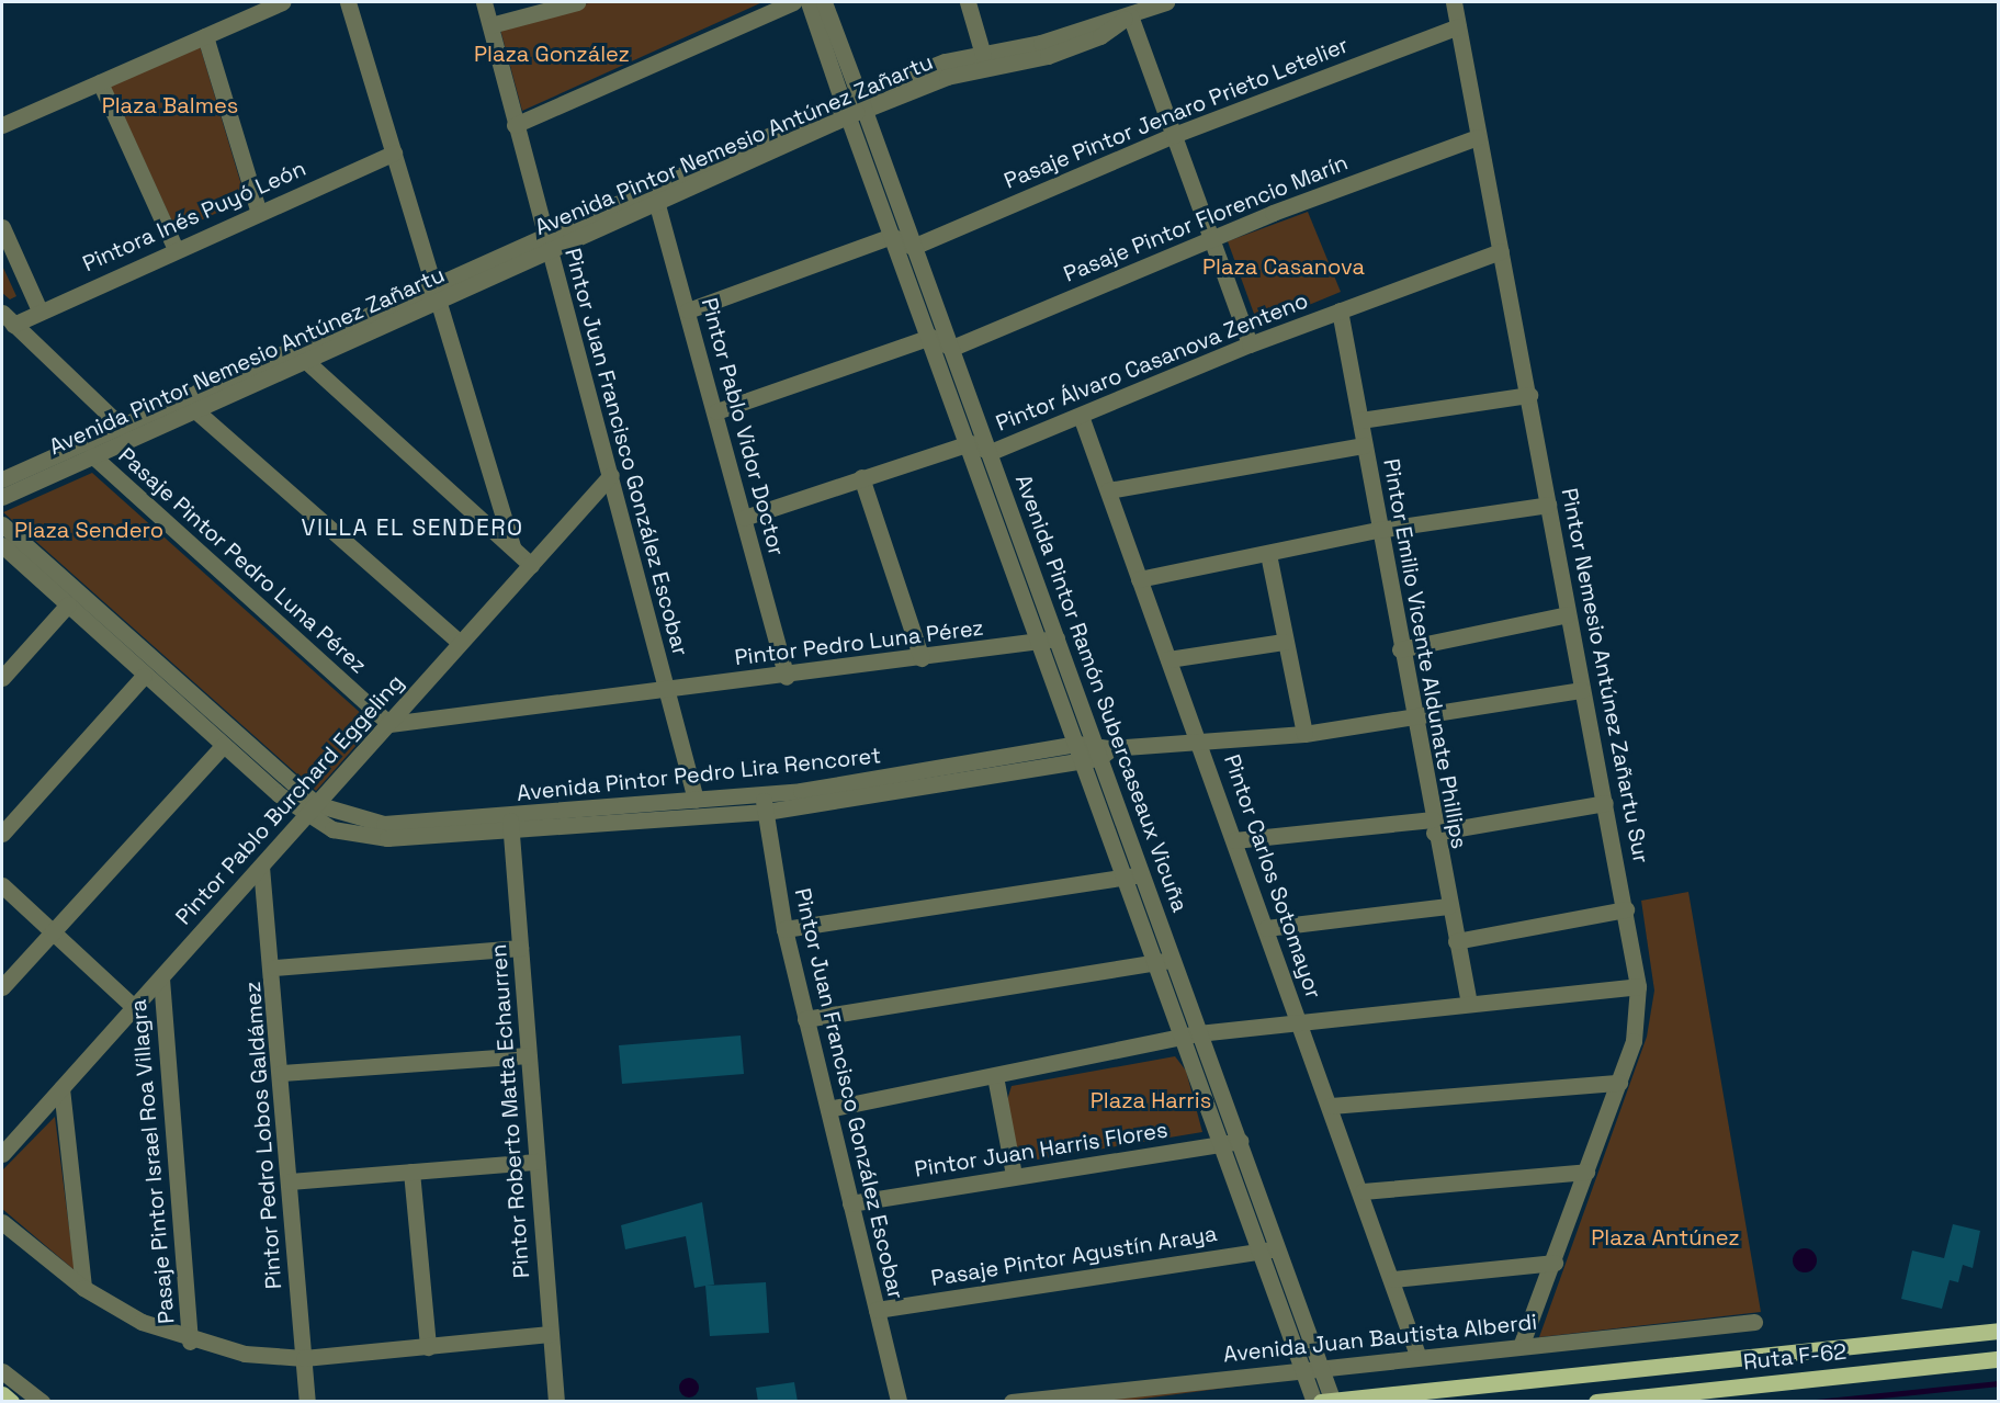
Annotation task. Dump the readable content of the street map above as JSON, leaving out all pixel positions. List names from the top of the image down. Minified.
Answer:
{"streets":{"main road":["Ruta F-62"],"street":["Pasaje Pintor Jenaro Prieto Letelier","Avenida Pintor Nemesio Antúnez Zañartu","Pintora Inés Puyó León","Pasaje Pintor Florencio Marín","Pintor Álvaro Casanova Zenteno","Pintor Pablo Vidor Doctor","Pintor Juan Francisco González Escobar","Pasaje Pintor Pedro Luna Pérez","Pintor Pedro Luna Pérez","Pintor Emilio Vicente Aldunate Phillips","Pintor Nemesio Antúnez Zañartu Sur","Avenida Pintor Ramón Subercaseaux Vicuña","Avenida Pintor Pedro Lira Rencoret","Pintor Pablo Burchard Eggeling","Pintor Carlos Sotomayor","Pintor Roberto Matta Echaurren","Pintor Pedro Lobos Galdámez","Pintor Juan Harris Flores","Pasaje Pintor Israel Roa Villagra","Pasaje Pintor Agustín Araya","Avenida Juan Bautista Alberdi"]},"crossings":[["Pasaje Pintor Jenaro Prieto Letelier","Pintor Nemesio Antúnez Zañartu Sur"],["Pasaje Pintor Jenaro Prieto Letelier","Avenida Pintor Ramón Subercaseaux Vicuña"],["Avenida Pintor Nemesio Antúnez Zañartu","Pintor Pablo Vidor Doctor"],["Avenida Pintor Nemesio Antúnez Zañartu","Pintor Juan Francisco González Escobar"],["Avenida Pintor Nemesio Antúnez Zañartu","Pasaje Pintor Pedro Luna Pérez"],["Avenida Pintor Nemesio Antúnez Zañartu","Avenida Pintor Ramón Subercaseaux Vicuña"],["Pasaje Pintor Florencio Marín","Pintor Nemesio Antúnez Zañartu Sur"],["Pasaje Pintor Florencio Marín","Avenida Pintor Ramón Subercaseaux Vicuña"],["Pintor Álvaro Casanova Zenteno","Pintor Pablo Vidor Doctor"],["Pintor Álvaro Casanova Zenteno","Pintor Emilio Vicente Aldunate Phillips"],["Pintor Álvaro Casanova Zenteno","Pintor Nemesio Antúnez Zañartu Sur"],["Pintor Álvaro Casanova Zenteno","Avenida Pintor Ramón Subercaseaux Vicuña"],["Pintor Álvaro Casanova Zenteno","Pintor Carlos Sotomayor"],["Pintor Pablo Vidor Doctor","Pintor Pedro Luna Pérez"],["Pintor Juan Francisco González Escobar","Pintor Pedro Luna Pérez"],["Pintor Juan Francisco González Escobar","Avenida Pintor Pedro Lira Rencoret"],["Pintor Juan Francisco González Escobar","Pintor Pablo Burchard Eggeling"],["Pintor Juan Francisco González Escobar","Pintor Juan Harris Flores"],["Pintor Juan Francisco González Escobar","Pasaje Pintor Agustín Araya"],["Pasaje Pintor Pedro Luna Pérez","Pintor Pablo Burchard Eggeling"],["Pintor Pedro Luna Pérez","Avenida Pintor Ramón Subercaseaux Vicuña"],["Pintor Nemesio Antúnez Zañartu Sur","Avenida Juan Bautista Alberdi"],["Avenida Pintor Ramón Subercaseaux Vicuña","Avenida Pintor Pedro Lira Rencoret"],["Avenida Pintor Ramón Subercaseaux Vicuña","Pintor Juan Harris Flores"],["Avenida Pintor Ramón Subercaseaux Vicuña","Pasaje Pintor Agustín Araya"],["Avenida Pintor Ramón Subercaseaux Vicuña","Avenida Juan Bautista Alberdi"],["Avenida Pintor Ramón Subercaseaux Vicuña","Ruta F-62"],["Avenida Pintor Pedro Lira Rencoret","Pintor Pablo Burchard Eggeling"],["Avenida Pintor Pedro Lira Rencoret","Pintor Roberto Matta Echaurren"],["Pintor Pablo Burchard Eggeling","Pintor Pedro Lobos Galdámez"],["Pintor Pablo Burchard Eggeling","Pasaje Pintor Israel Roa Villagra"],["Pintor Carlos Sotomayor","Avenida Juan Bautista Alberdi"]],"districts":["VILLA EL SENDERO"],"parks":["Plaza González","Plaza Balmes","Plaza Casanova","Plaza Sendero","Plaza Harris","Plaza Antúnez"]}
